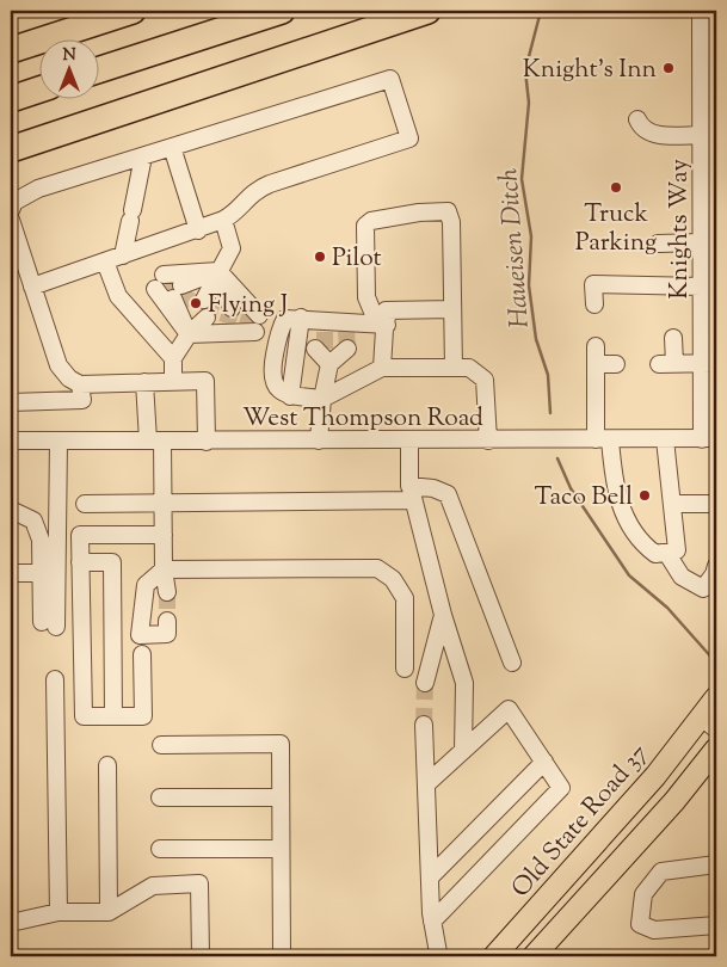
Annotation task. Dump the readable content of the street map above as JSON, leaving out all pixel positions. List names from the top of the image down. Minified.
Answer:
{"streets":{"main road":["Old State Road 37"],"street":["Knights Way","West Thompson Road"]},"crossings":[["Knights Way","West Thompson Road"]],"water":["Haueisen Ditch"],"places":["Knight's Inn","Truck Parking","Pilot","Flying J","Taco Bell"],"north":"top"}
